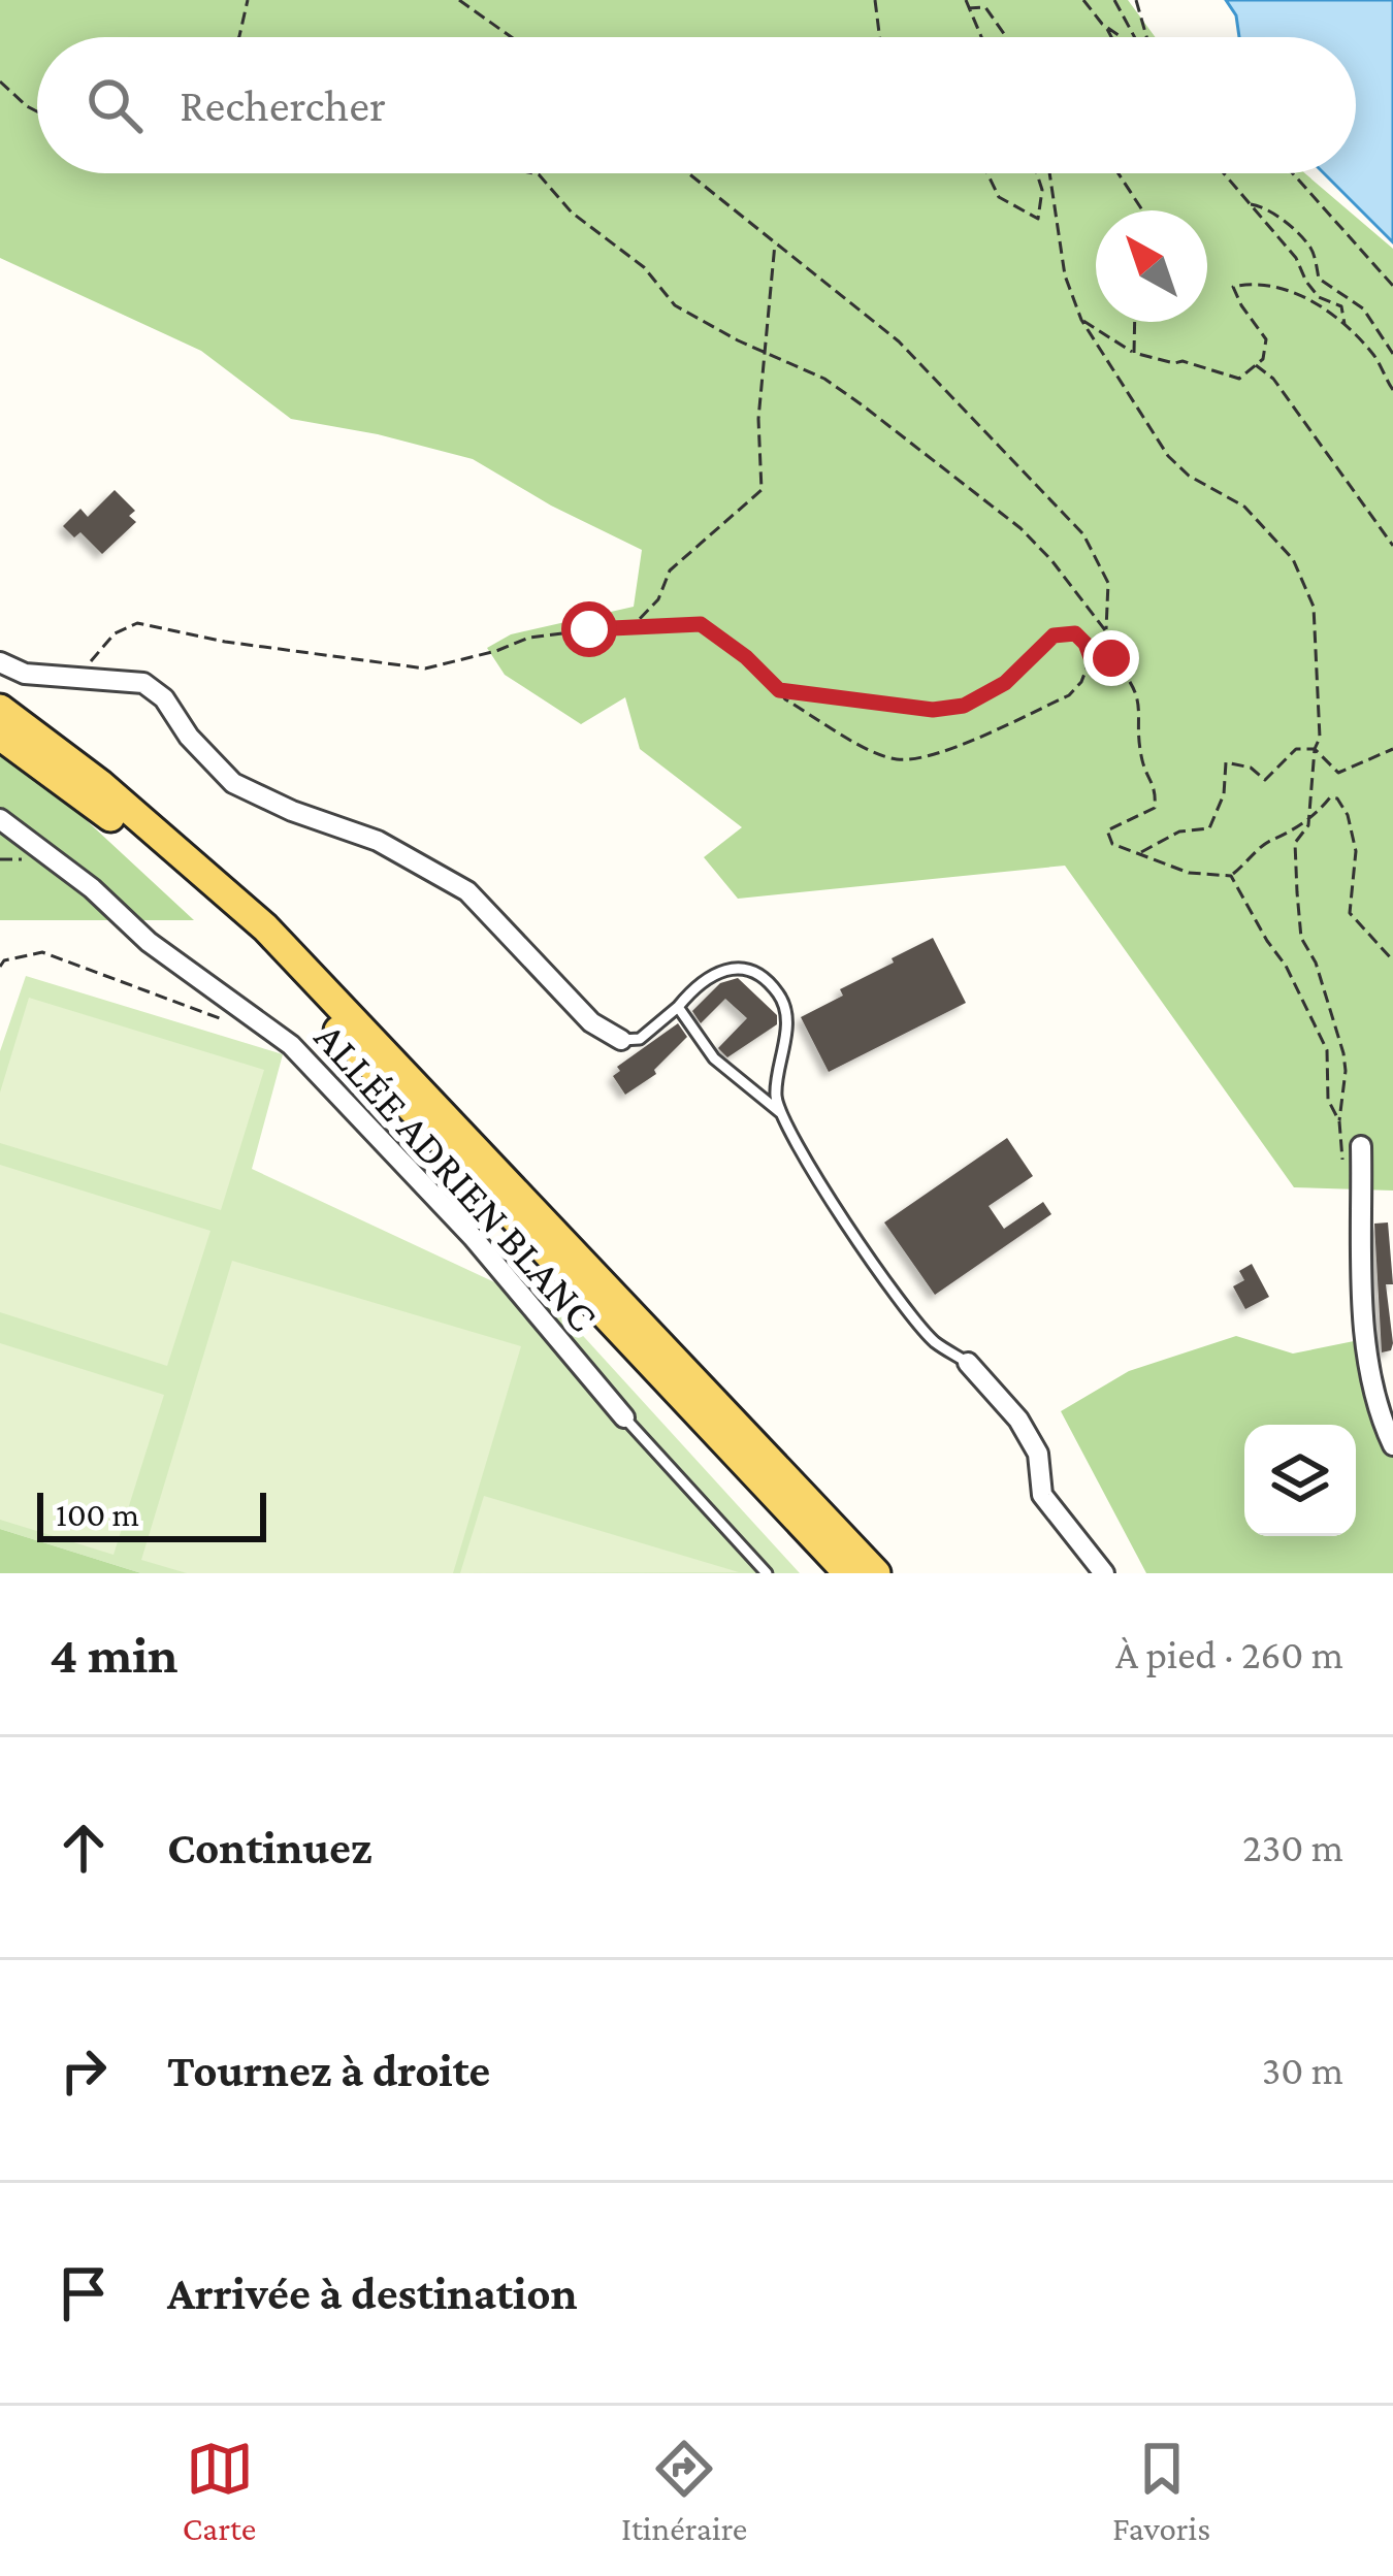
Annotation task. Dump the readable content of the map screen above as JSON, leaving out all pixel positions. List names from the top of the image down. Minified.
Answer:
{"streets":{"street":["ALLÉE ADRIEN BLANC"]},"scale_bar":"100 m","north":"top left","page":{"search":"Rechercher","scale":"100 m","heading":["4 min","À pied · 260 m"],"list":[["Continuez","230 m"],["Tournez à droite","30 m"],"Arrivée à destination"],"nav":["Carte","Itinéraire","Favoris"]}}
